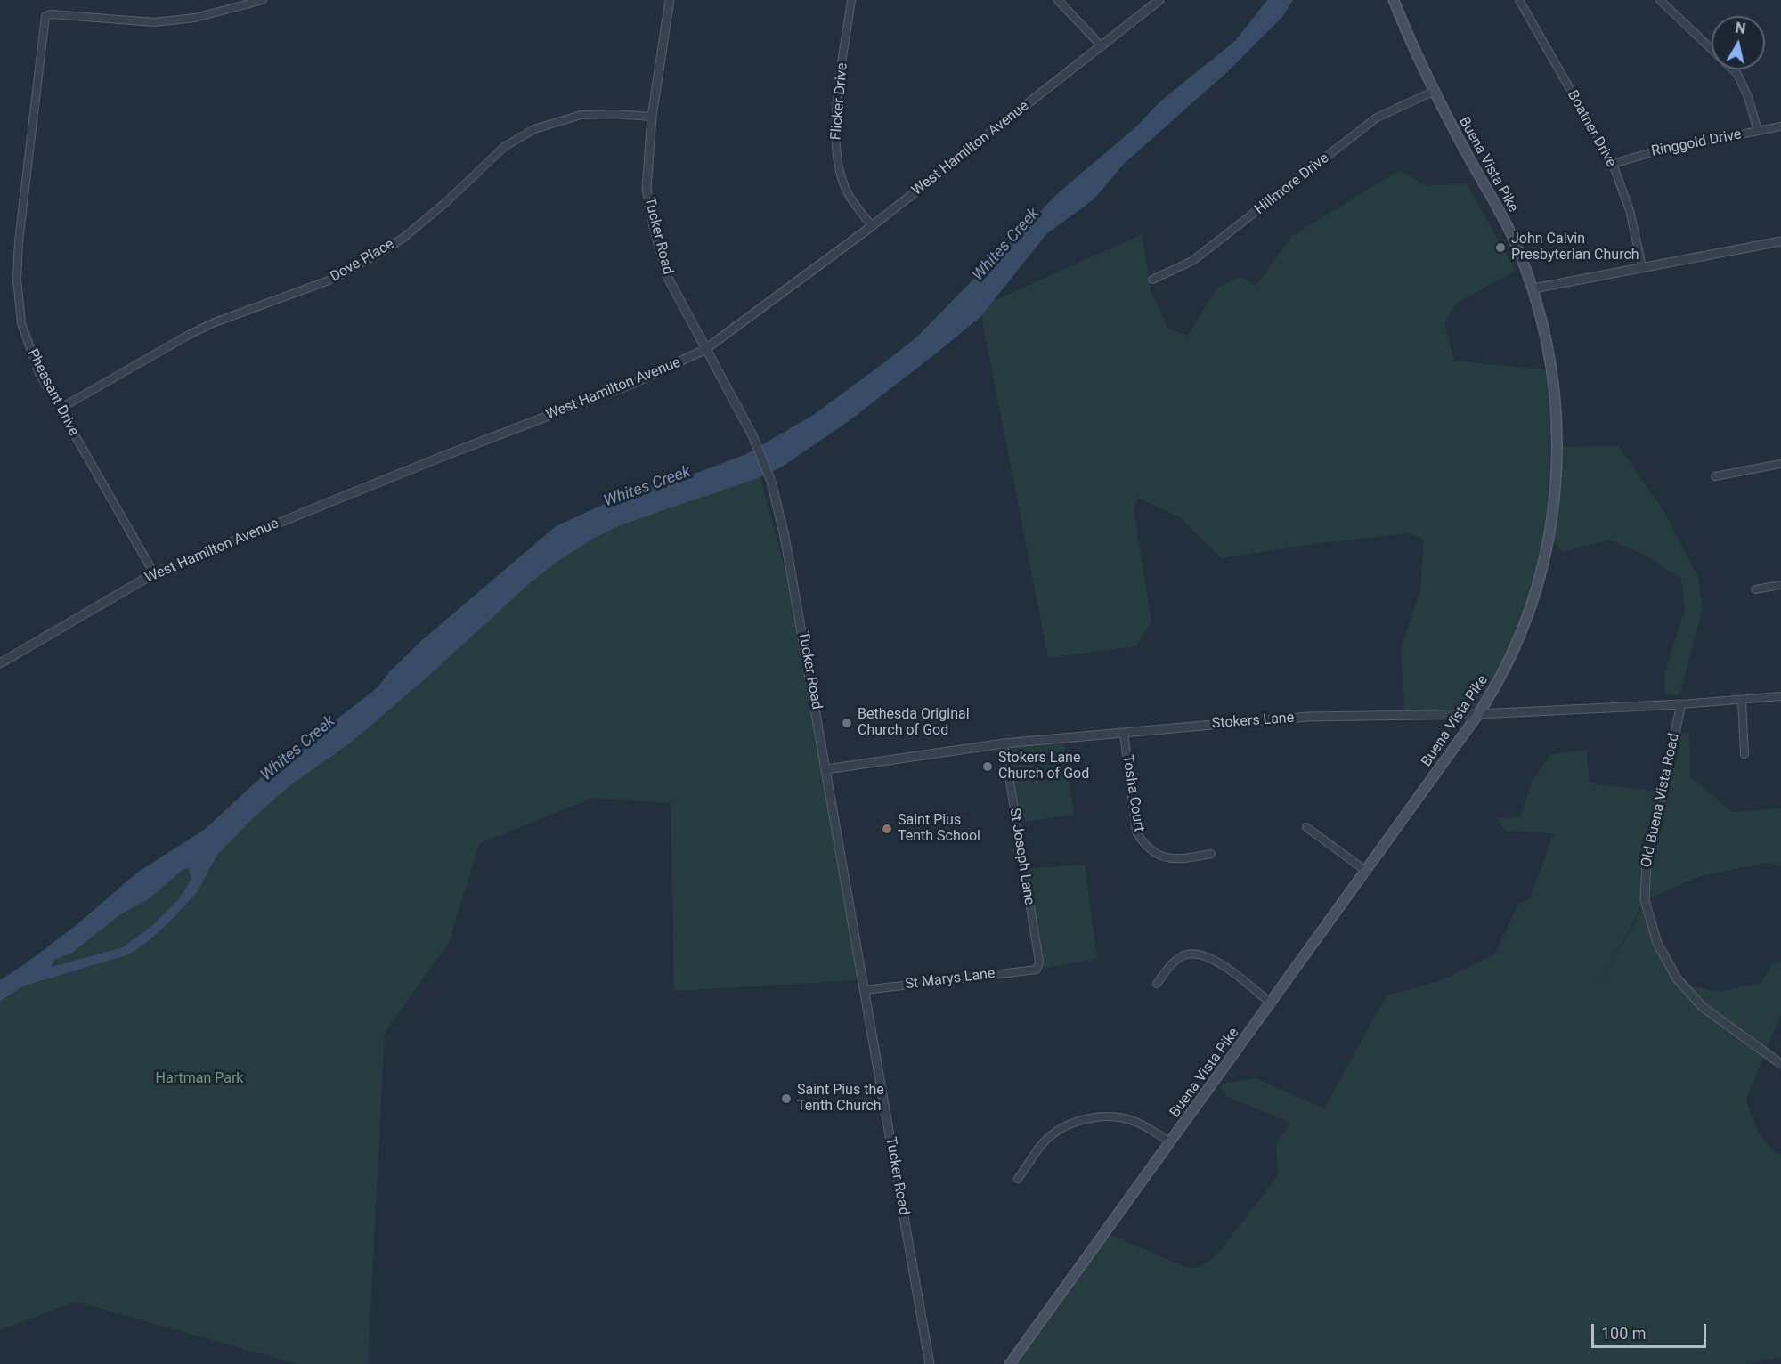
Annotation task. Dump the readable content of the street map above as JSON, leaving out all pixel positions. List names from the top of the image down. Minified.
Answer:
{"streets":{"main road":["Buena Vista Pike"],"street":["Flicker Drive","Boatner Drive","Ringgold Drive","West Hamilton Avenue","Hillmore Drive","Tucker Road","Dove Place","Pheasant Drive","Stokers Lane","Tosha Court","Old Buena Vista Road","St Joseph Lane","St Marys Lane"]},"crossings":[["Flicker Drive","West Hamilton Avenue"],["Boatner Drive","Ringgold Drive"],["West Hamilton Avenue","Tucker Road"],["West Hamilton Avenue","Pheasant Drive"],["Buena Vista Pike","Hillmore Drive"],["Buena Vista Pike","Stokers Lane"],["Tucker Road","Dove Place"],["Tucker Road","Stokers Lane"],["Tucker Road","St Marys Lane"],["Dove Place","Pheasant Drive"],["Stokers Lane","Tosha Court"],["Stokers Lane","Old Buena Vista Road"],["Stokers Lane","St Joseph Lane"],["St Joseph Lane","St Marys Lane"]],"water":["Whites Creek"],"parks":["Hartman Park"],"places":["John Calvin Presbyterian Church","Bethesda Original Church of God","Stokers Lane Church of God","Saint Pius Tenth School","Saint Pius the Tenth Church"],"scale_bar":"100 m","north":"top"}
